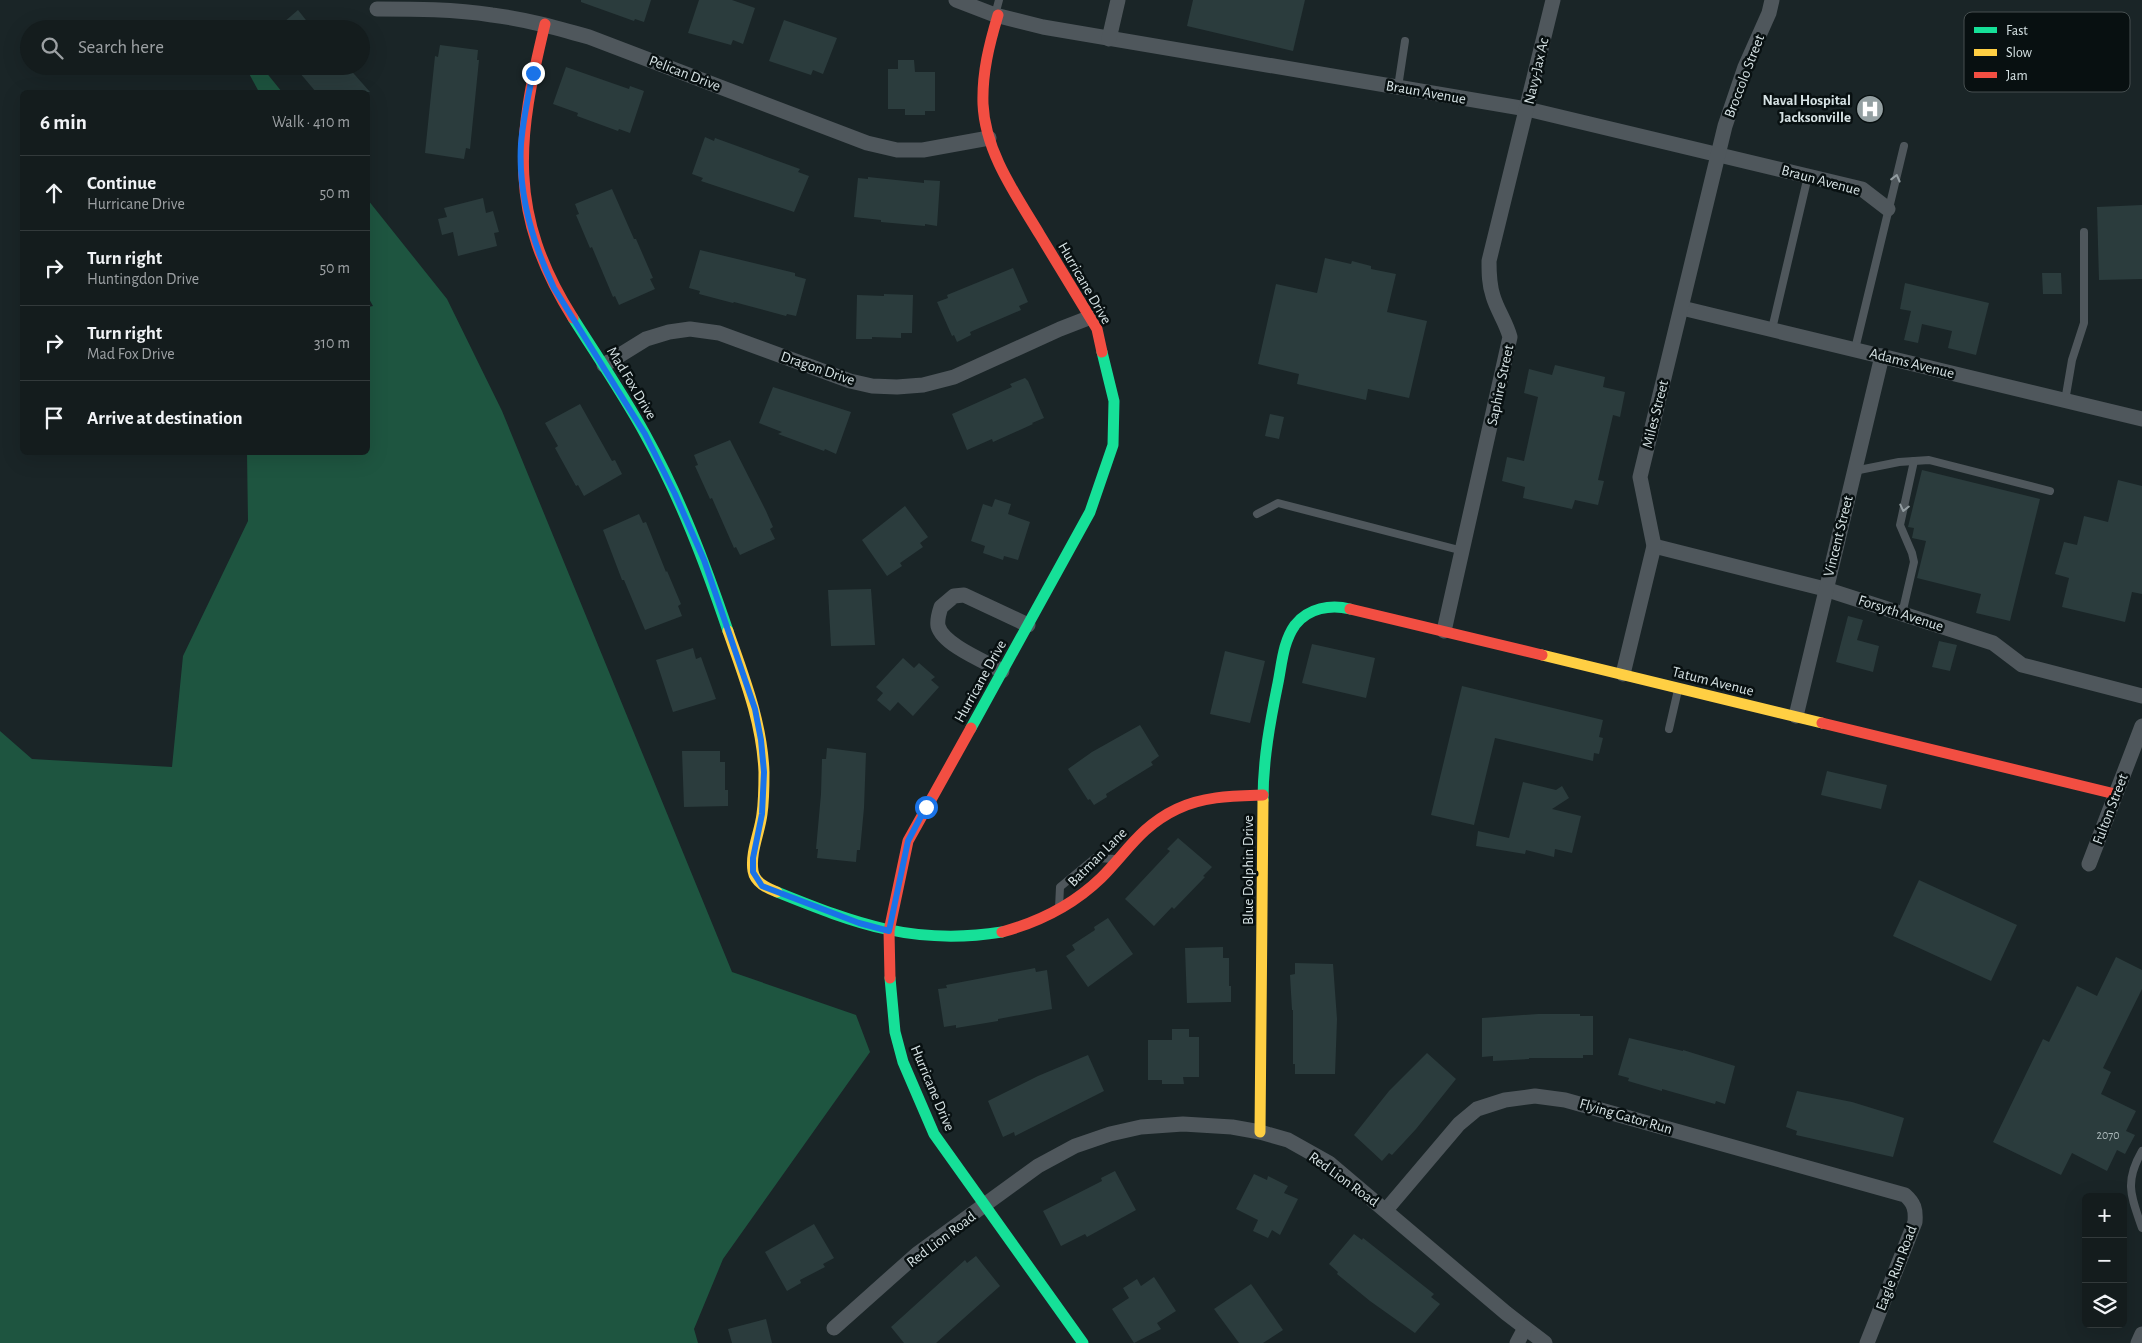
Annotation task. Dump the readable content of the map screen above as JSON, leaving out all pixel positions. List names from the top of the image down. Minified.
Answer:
{"streets":{"street":["Navy-Jax Ac","Pelican Drive","Broccolo Street","Braun Avenue","Hurricane Drive","Adams Avenue","Dragon Drive","Mad Fox Drive","Saphire Street","Miles Street","Vincent Street","Forsyth Avenue","Tatum Avenue","Fulton Street","Batman Lane","Blue Dolphin Drive","Flying Gator Run","Red Lion Road","Eagle Run Road"]},"crossings":[["Navy-Jax Ac","Braun Avenue"],["Navy-Jax Ac","Saphire Street"],["Pelican Drive","Hurricane Drive"],["Pelican Drive","Mad Fox Drive"],["Broccolo Street","Braun Avenue"],["Broccolo Street","Miles Street"],["Braun Avenue","Hurricane Drive"],["Braun Avenue","Miles Street"],["Hurricane Drive","Dragon Drive"],["Hurricane Drive","Batman Lane"],["Hurricane Drive","Red Lion Road"],["Adams Avenue","Miles Street"],["Adams Avenue","Vincent Street"],["Dragon Drive","Mad Fox Drive"],["Mad Fox Drive","Batman Lane"],["Saphire Street","Tatum Avenue"],["Miles Street","Forsyth Avenue"],["Miles Street","Tatum Avenue"],["Vincent Street","Forsyth Avenue"],["Vincent Street","Tatum Avenue"],["Tatum Avenue","Fulton Street"],["Tatum Avenue","Blue Dolphin Drive"],["Batman Lane","Blue Dolphin Drive"],["Blue Dolphin Drive","Red Lion Road"],["Flying Gator Run","Red Lion Road"],["Flying Gator Run","Eagle Run Road"]],"places":{"hospital":["Naval Hospital Jacksonville"]},"house_numbers":["2070"],"legend":["Fast","Slow","Jam"],"page":{"search":"Search here","heading":["6 min","Walk · 410 m"],"list":[["Continue","Hurricane Drive","50 m"],["Turn right","Huntingdon Drive","50 m"],["Turn right","Mad Fox Drive","310 m"],"Arrive at destination"],"map_buttons":["+","−"]}}
